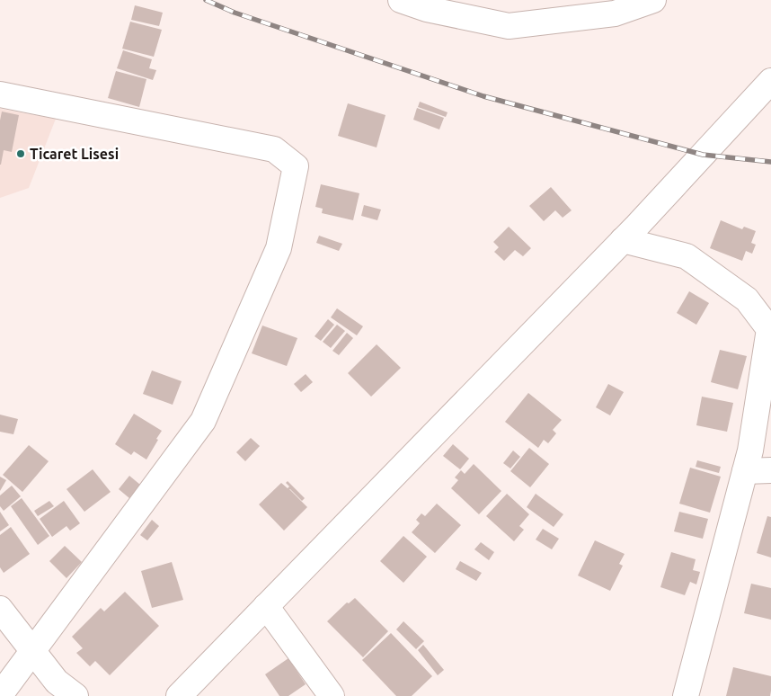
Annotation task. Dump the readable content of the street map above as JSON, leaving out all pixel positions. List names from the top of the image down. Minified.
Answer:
{"places":["Ticaret Lisesi"]}
